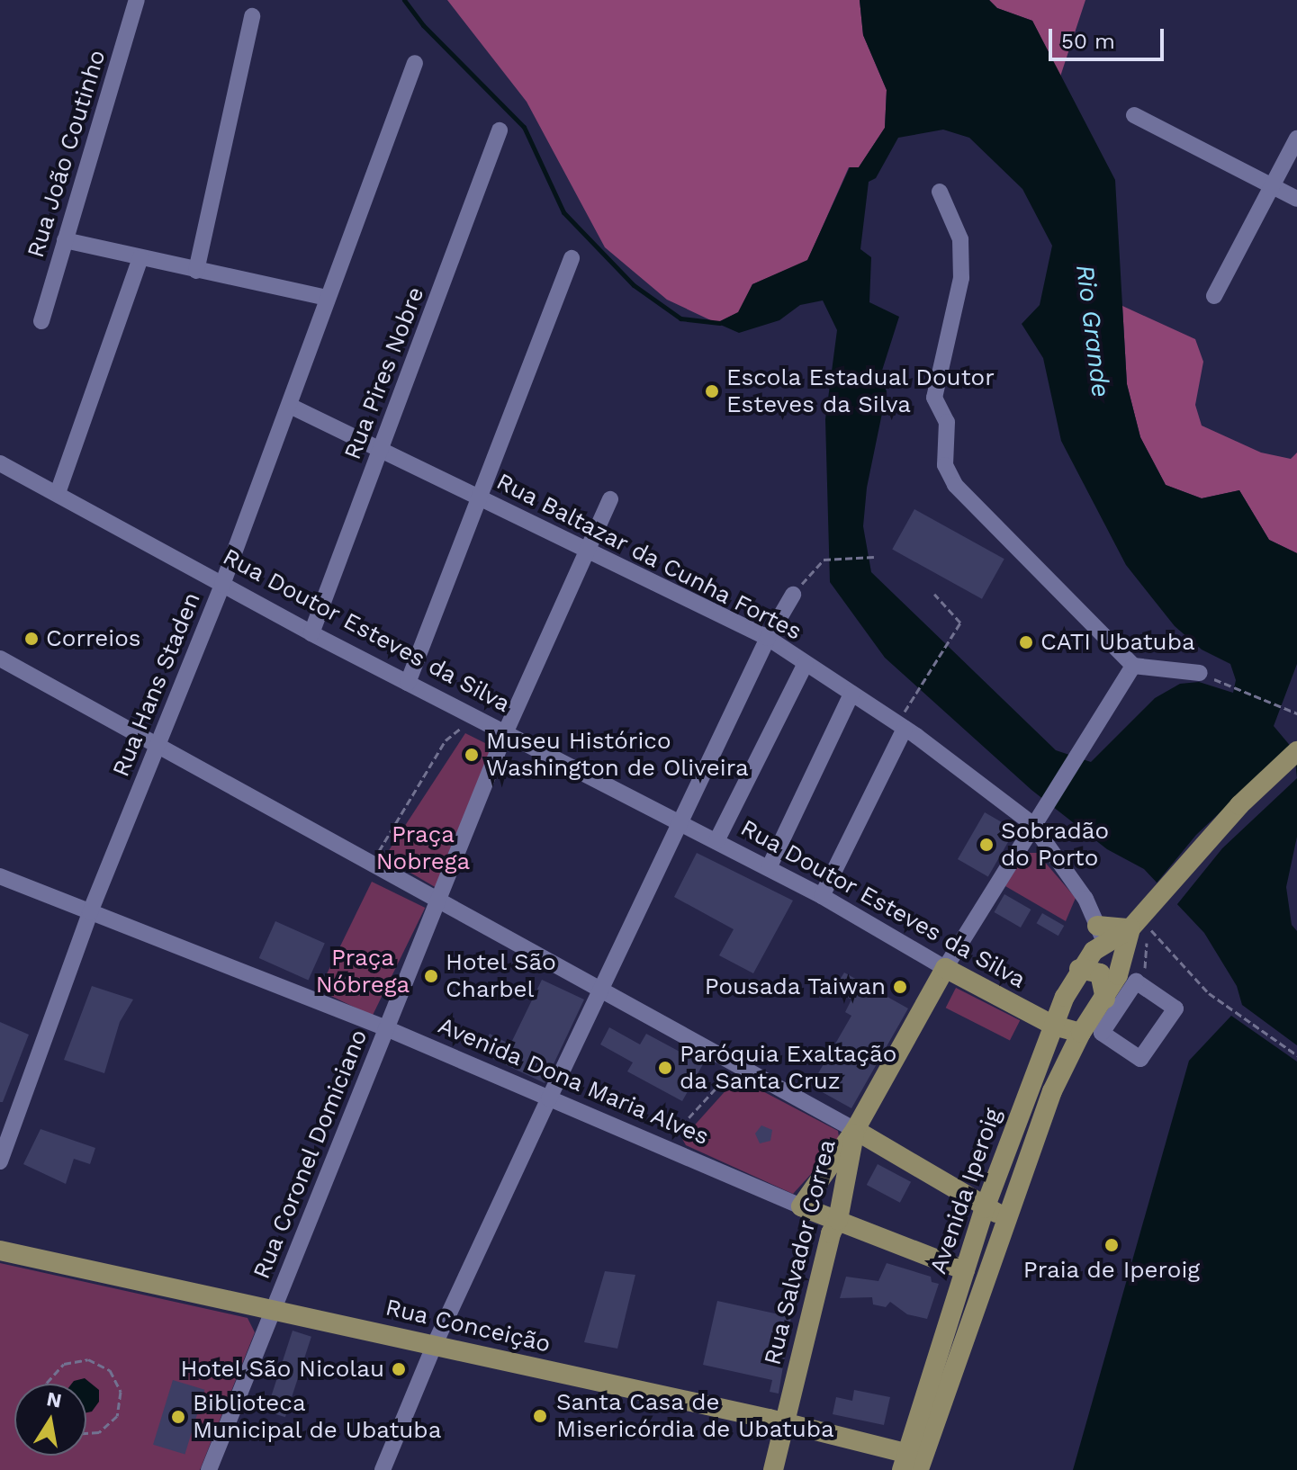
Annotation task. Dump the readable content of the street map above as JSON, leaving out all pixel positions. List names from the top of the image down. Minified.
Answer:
{"streets":{"main road":["Rua Doutor Esteves da Silva","Avenida Dona Maria Alves","Avenida Iperoig","Rua Salvador Correa","Rua Conceição"],"street":["Rua João Coutinho","Rua Pires Nobre","Rua Baltazar da Cunha Fortes","Rua Hans Staden","Rua Coronel Domiciano"]},"crossings":[["Rua Pires Nobre","Rua Baltazar da Cunha Fortes"],["Rua Pires Nobre","Rua Doutor Esteves da Silva"],["Rua Baltazar da Cunha Fortes","Rua Hans Staden"],["Rua Baltazar da Cunha Fortes","Rua Coronel Domiciano"],["Rua Baltazar da Cunha Fortes","Avenida Iperoig"],["Rua Baltazar da Cunha Fortes","Rua Salvador Correa"],["Rua Doutor Esteves da Silva","Rua Hans Staden"],["Rua Doutor Esteves da Silva","Rua Coronel Domiciano"],["Rua Doutor Esteves da Silva","Avenida Iperoig"],["Rua Doutor Esteves da Silva","Rua Salvador Correa"],["Rua Hans Staden","Avenida Dona Maria Alves"],["Avenida Dona Maria Alves","Rua Coronel Domiciano"],["Avenida Dona Maria Alves","Avenida Iperoig"],["Avenida Dona Maria Alves","Rua Salvador Correa"],["Rua Coronel Domiciano","Rua Conceição"],["Avenida Iperoig","Rua Conceição"],["Rua Salvador Correa","Rua Conceição"]],"water":["Rio Grande"],"parks":["Praça Nobrega","Praça Nóbrega"],"places":["Escola Estadual Doutor Esteves da Silva","Correios","CATI Ubatuba","Museu Histórico Washington de Oliveira","Sobradão do Porto","Hotel São Charbel","Pousada Taiwan","Paróquia Exaltação da Santa Cruz","Praia de Iperoig","Hotel São Nicolau","Santa Casa de Misericórdia de Ubatuba","Biblioteca Municipal de Ubatuba"],"scale_bar":"50 m","north":"top"}
